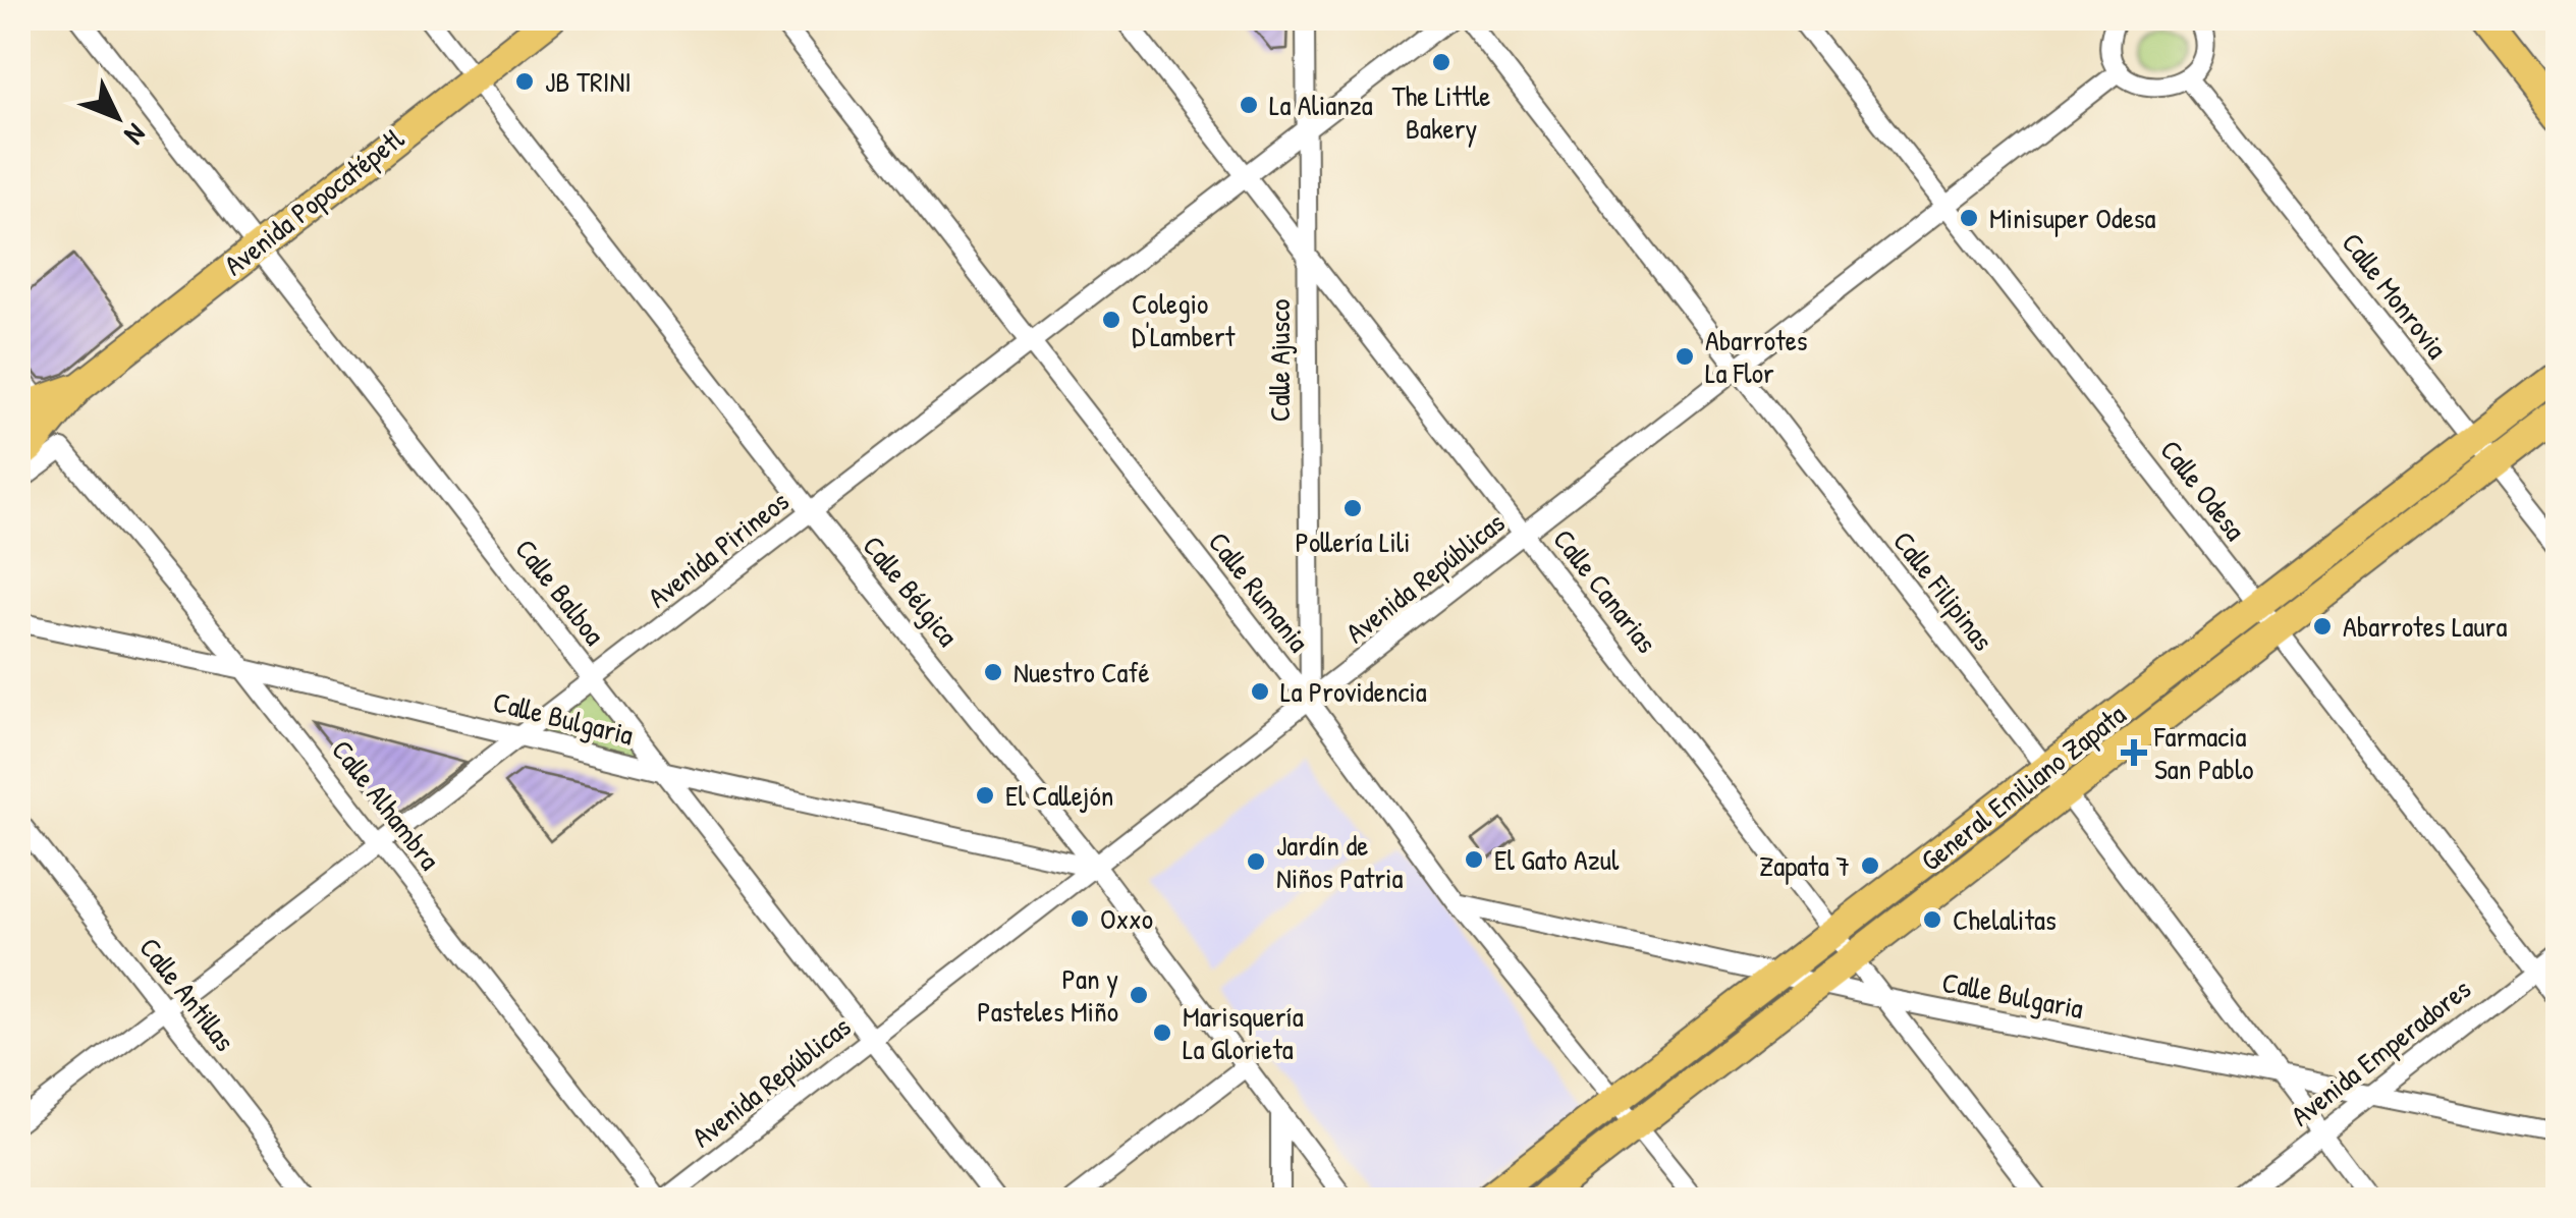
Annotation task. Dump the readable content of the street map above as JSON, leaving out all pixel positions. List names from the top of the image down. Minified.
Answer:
{"streets":{"main road":["Avenida Popocatépetl","General Emiliano Zapata"],"street":["Calle Monrovia","Calle Ajusco","Calle Odesa","Avenida Pirineos","Avenida Repúblicas","Calle Bélgica","Calle Canarias","Calle Filipinas","Calle Balboa","Calle Rumania","Calle Bulgaria","Calle Alhambra","Calle Antillas","Avenida Emperadores"]},"crossings":[["Avenida Popocatépetl","Calle Bélgica"],["Avenida Popocatépetl","Calle Balboa"],["Calle Monrovia","General Emiliano Zapata"],["Calle Ajusco","Avenida Pirineos"],["Calle Ajusco","Avenida Repúblicas"],["Calle Ajusco","Calle Canarias"],["Calle Ajusco","Calle Rumania"],["Calle Odesa","Avenida Repúblicas"],["Calle Odesa","General Emiliano Zapata"],["Calle Odesa","Avenida Emperadores"],["Avenida Pirineos","Calle Bélgica"],["Avenida Pirineos","Calle Canarias"],["Avenida Pirineos","Calle Balboa"],["Avenida Pirineos","Calle Rumania"],["Avenida Pirineos","Calle Bulgaria"],["Avenida Pirineos","Calle Alhambra"],["Avenida Pirineos","Calle Antillas"],["Avenida Repúblicas","Calle Bélgica"],["Avenida Repúblicas","Calle Canarias"],["Avenida Repúblicas","Calle Filipinas"],["Avenida Repúblicas","Calle Balboa"],["Avenida Repúblicas","Calle Rumania"],["Avenida Repúblicas","Calle Bulgaria"],["Avenida Repúblicas","Calle Alhambra"],["Calle Bélgica","Calle Bulgaria"],["Calle Canarias","Calle Bulgaria"],["Calle Canarias","General Emiliano Zapata"],["Calle Filipinas","Calle Bulgaria"],["Calle Filipinas","General Emiliano Zapata"],["Calle Filipinas","Avenida Emperadores"],["Calle Balboa","Calle Bulgaria"],["Calle Rumania","Calle Bulgaria"],["Calle Rumania","General Emiliano Zapata"],["Calle Bulgaria","General Emiliano Zapata"],["Calle Bulgaria","Calle Alhambra"],["Calle Bulgaria","Avenida Emperadores"]],"places":{"other":["The Little Bakery","JB TRINI","La Alianza","Minisuper Odesa","Colegio D'Lambert","Abarrotes La Flor","Pollería Lili","Abarrotes Laura","Nuestro Café","La Providencia","El Callejón","El Gato Azul","Jardín de Niños Patria","Zapata 7","Oxxo","Chelalitas","Pan y Pasteles Miño","Marisquería La Glorieta"],"health":["Farmacia San Pablo"]},"north":"bottom right"}
